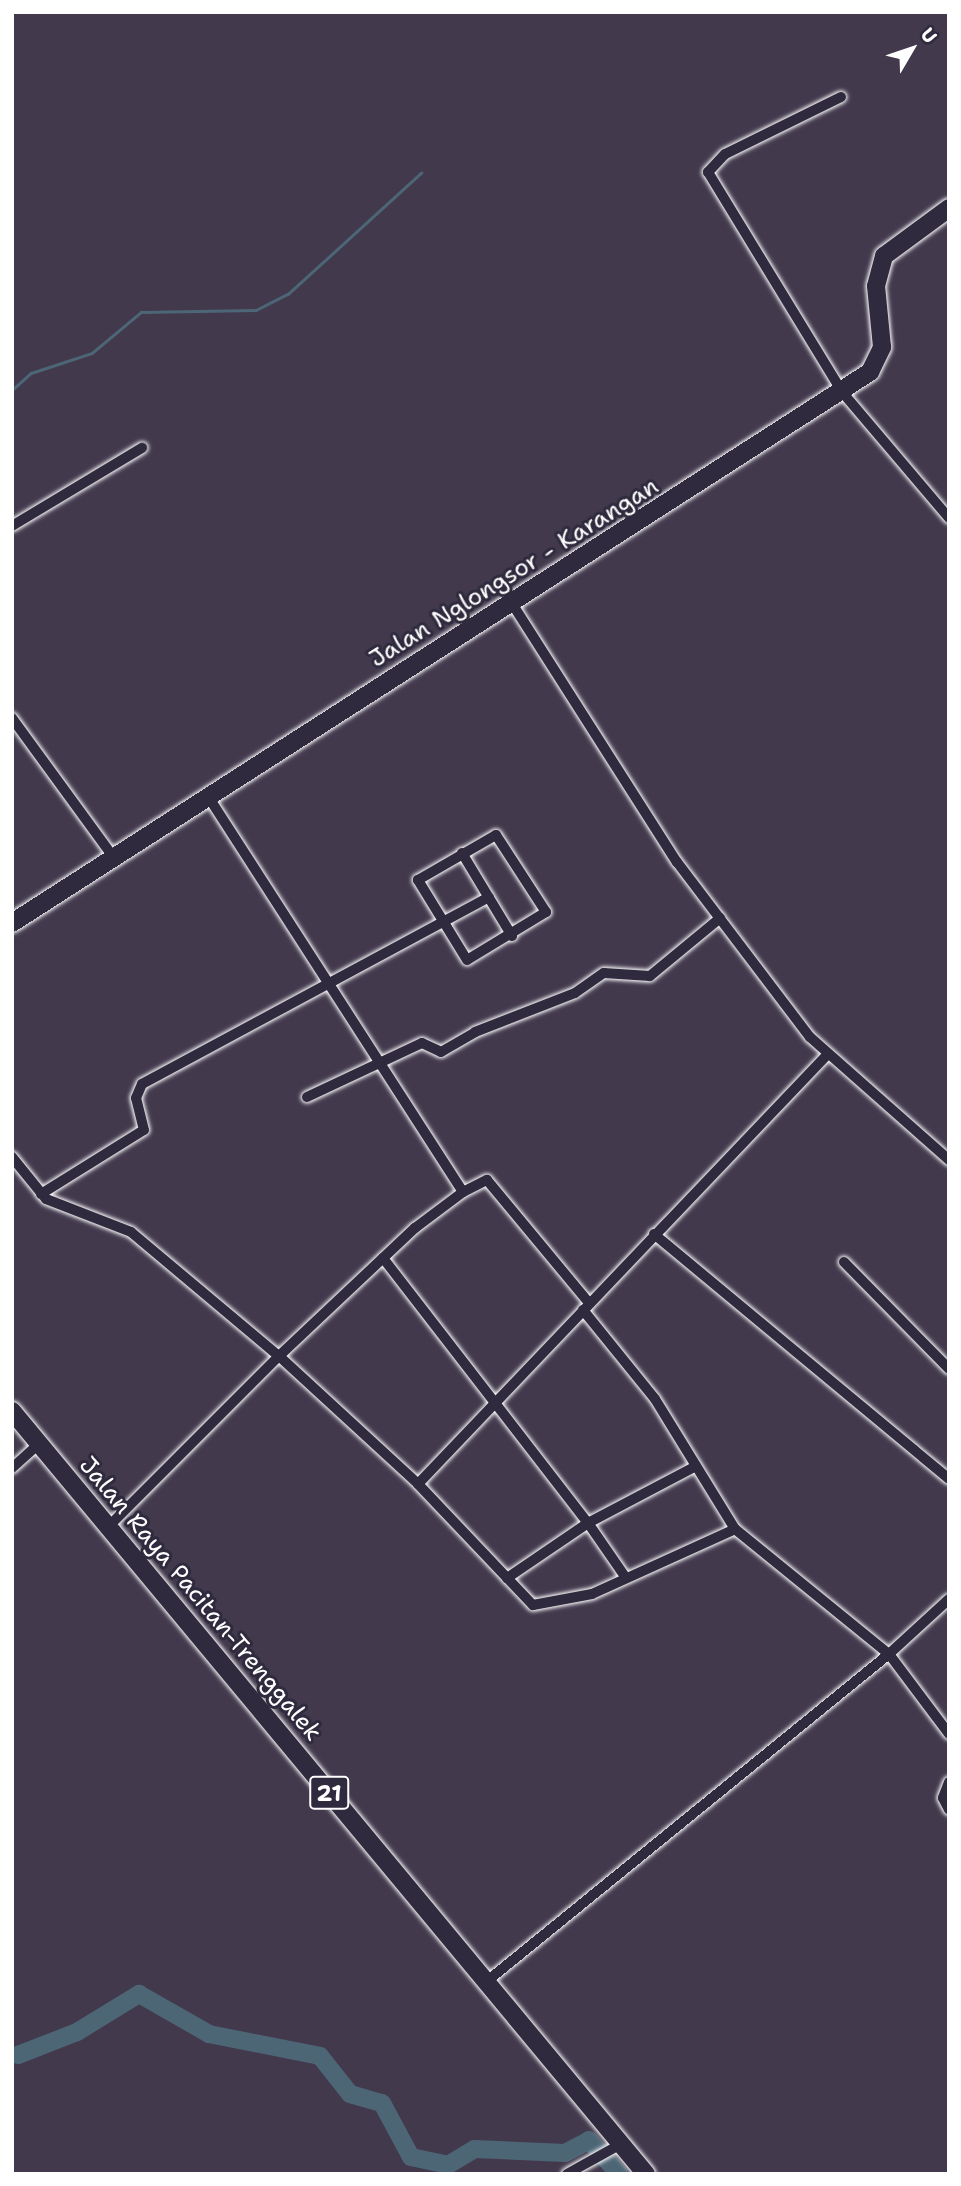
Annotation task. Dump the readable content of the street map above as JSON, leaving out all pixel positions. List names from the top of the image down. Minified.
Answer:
{"streets":{"highway":["Jalan Nglongsor - Karangan","Jalan Raya Pacitan-Trenggalek","21"]},"north":"top right"}
